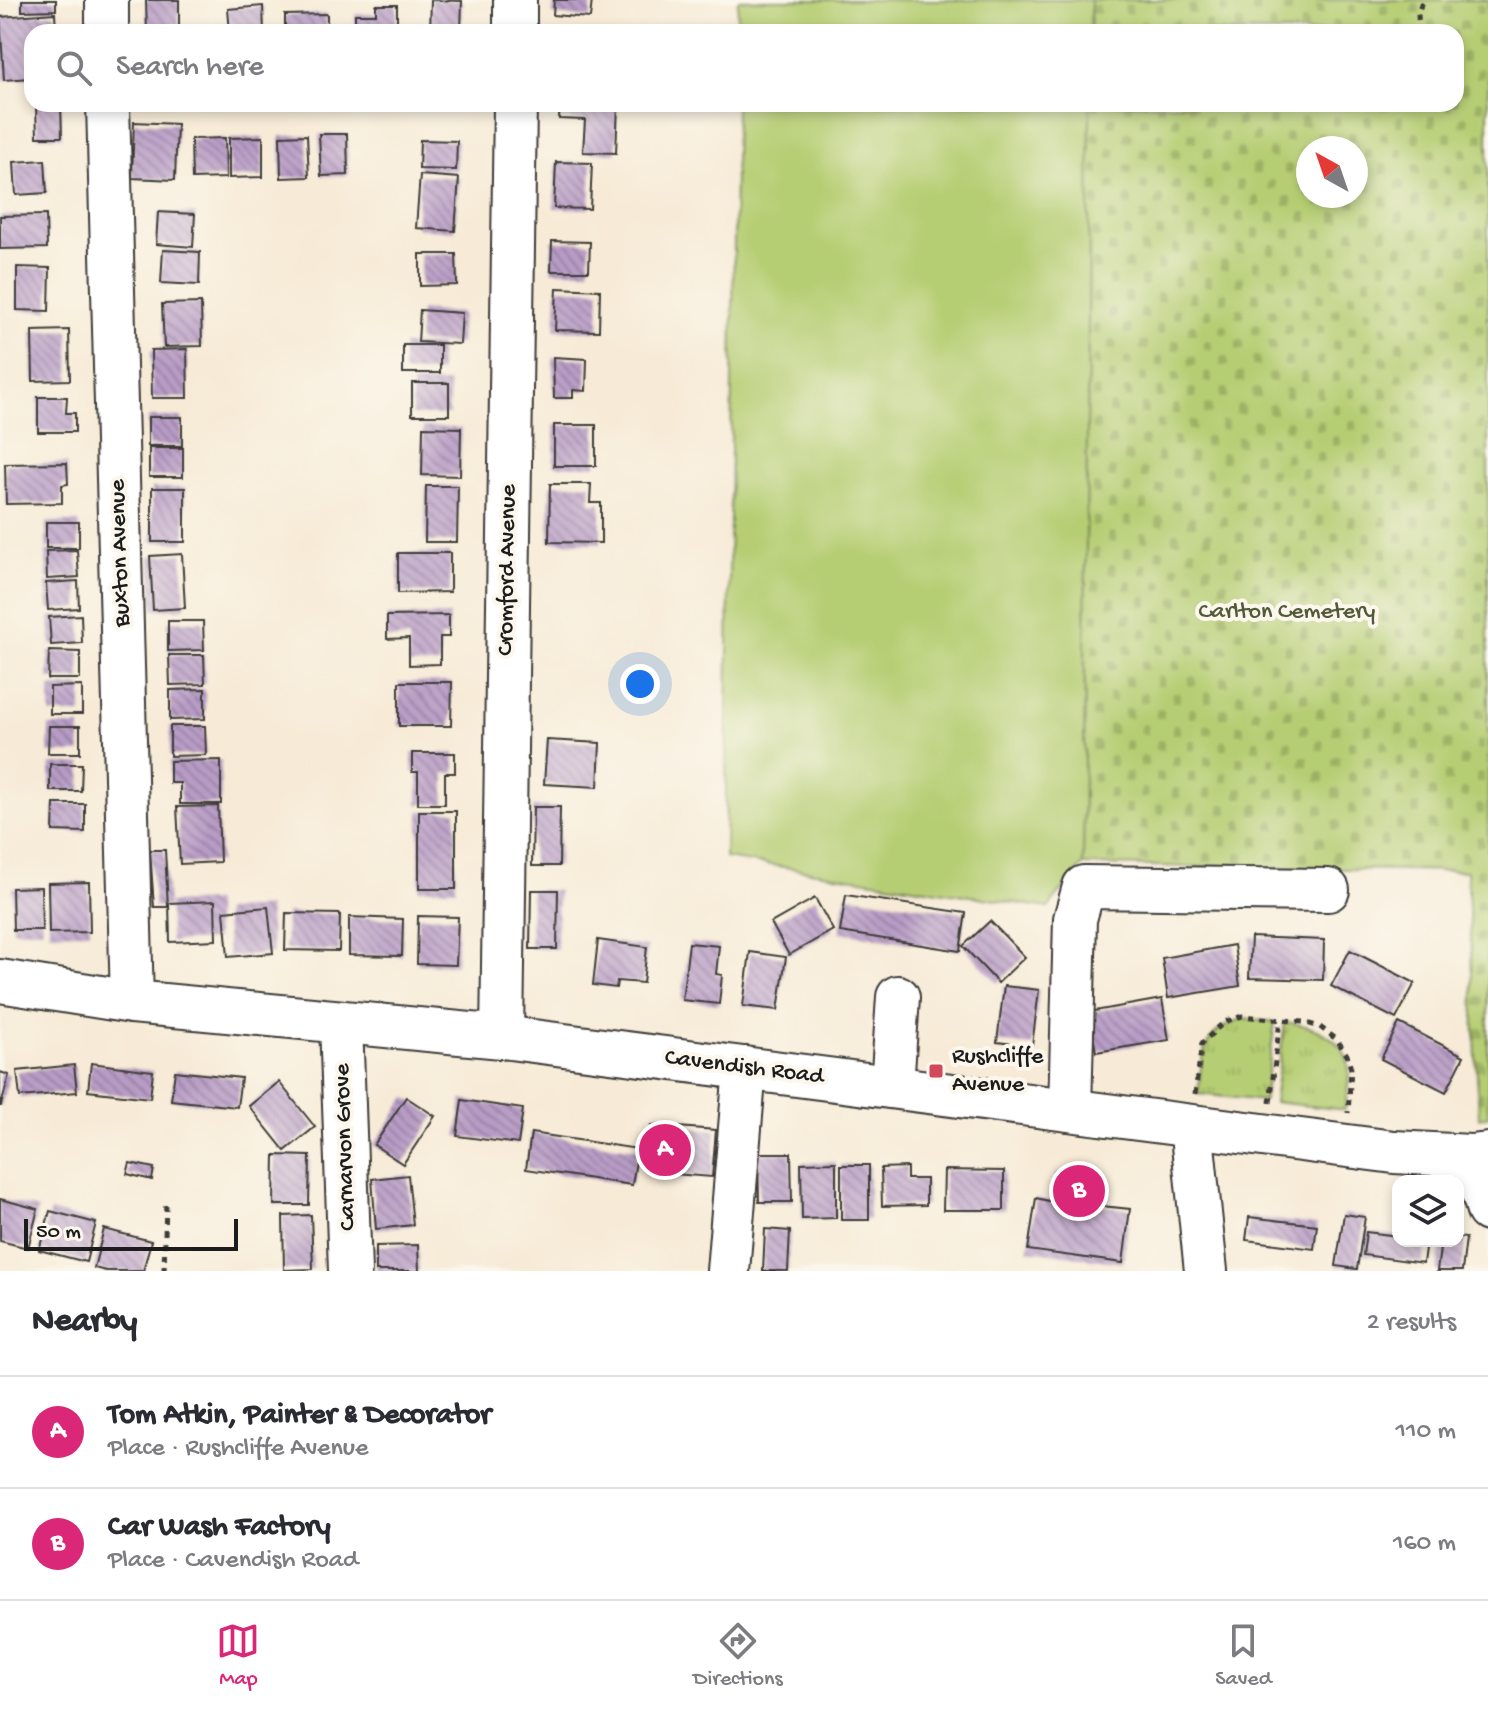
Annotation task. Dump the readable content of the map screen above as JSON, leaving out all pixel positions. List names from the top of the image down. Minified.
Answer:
{"streets":{"street":["Buxton Avenue","Cromford Avenue","Cavendish Road","Carnarvon Grove"]},"crossings":[["Buxton Avenue","Cavendish Road"],["Cromford Avenue","Cavendish Road"],["Cavendish Road","Carnarvon Grove"]],"parks":["Carlton Cemetery"],"places":{"transit":["Rushcliffe Avenue"]},"scale_bar":"50 m","north":"top left","page":{"search":"Search here","pins":["A","B"],"scale":"50 m","heading":["Nearby","2 results"],"list":[{"mark":"A","name":"Tom Atkin, Painter & Decorator","note":"Place · Rushcliffe Avenue","value":"110 m"},{"mark":"B","name":"Car Wash Factory","note":"Place · Cavendish Road","value":"160 m"}],"nav":["Map","Directions","Saved"]}}
